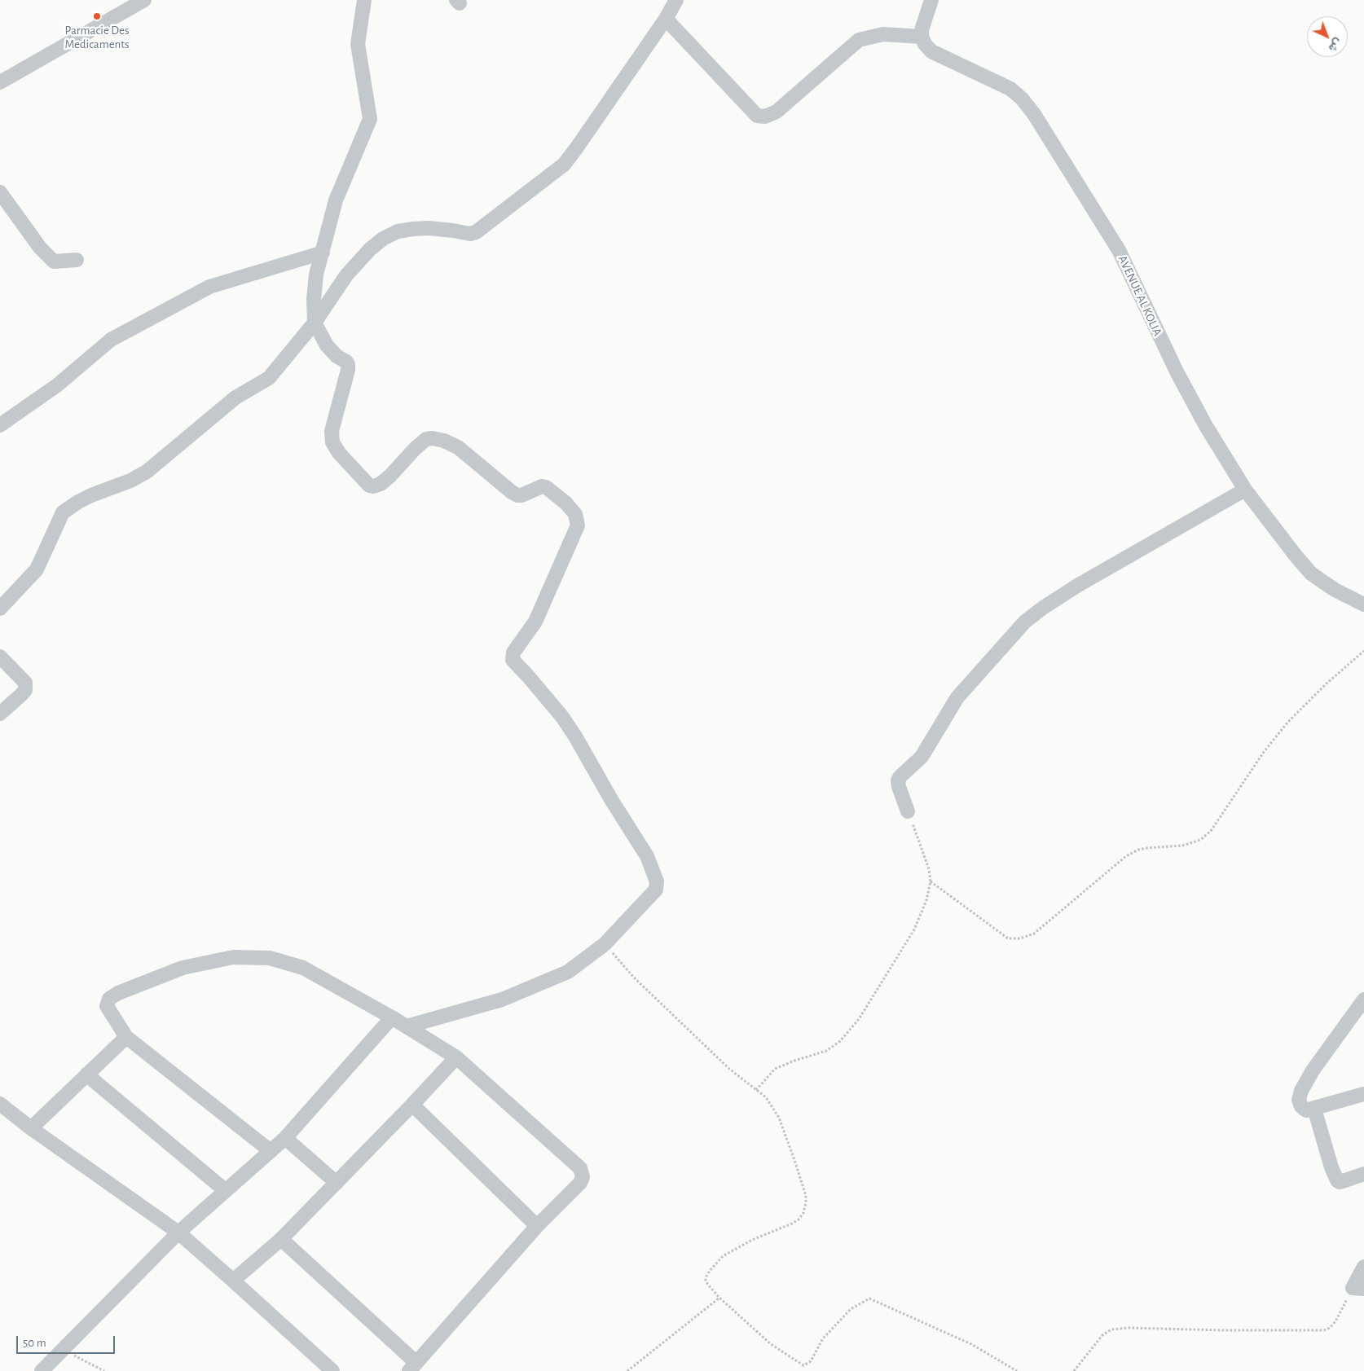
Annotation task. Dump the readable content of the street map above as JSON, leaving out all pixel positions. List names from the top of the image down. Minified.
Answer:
{"streets":{"street":["AVENUE AL KOLIA"]},"places":["Parmacie Des Medicaments"],"scale_bar":"50 m","north":"bottom right"}
